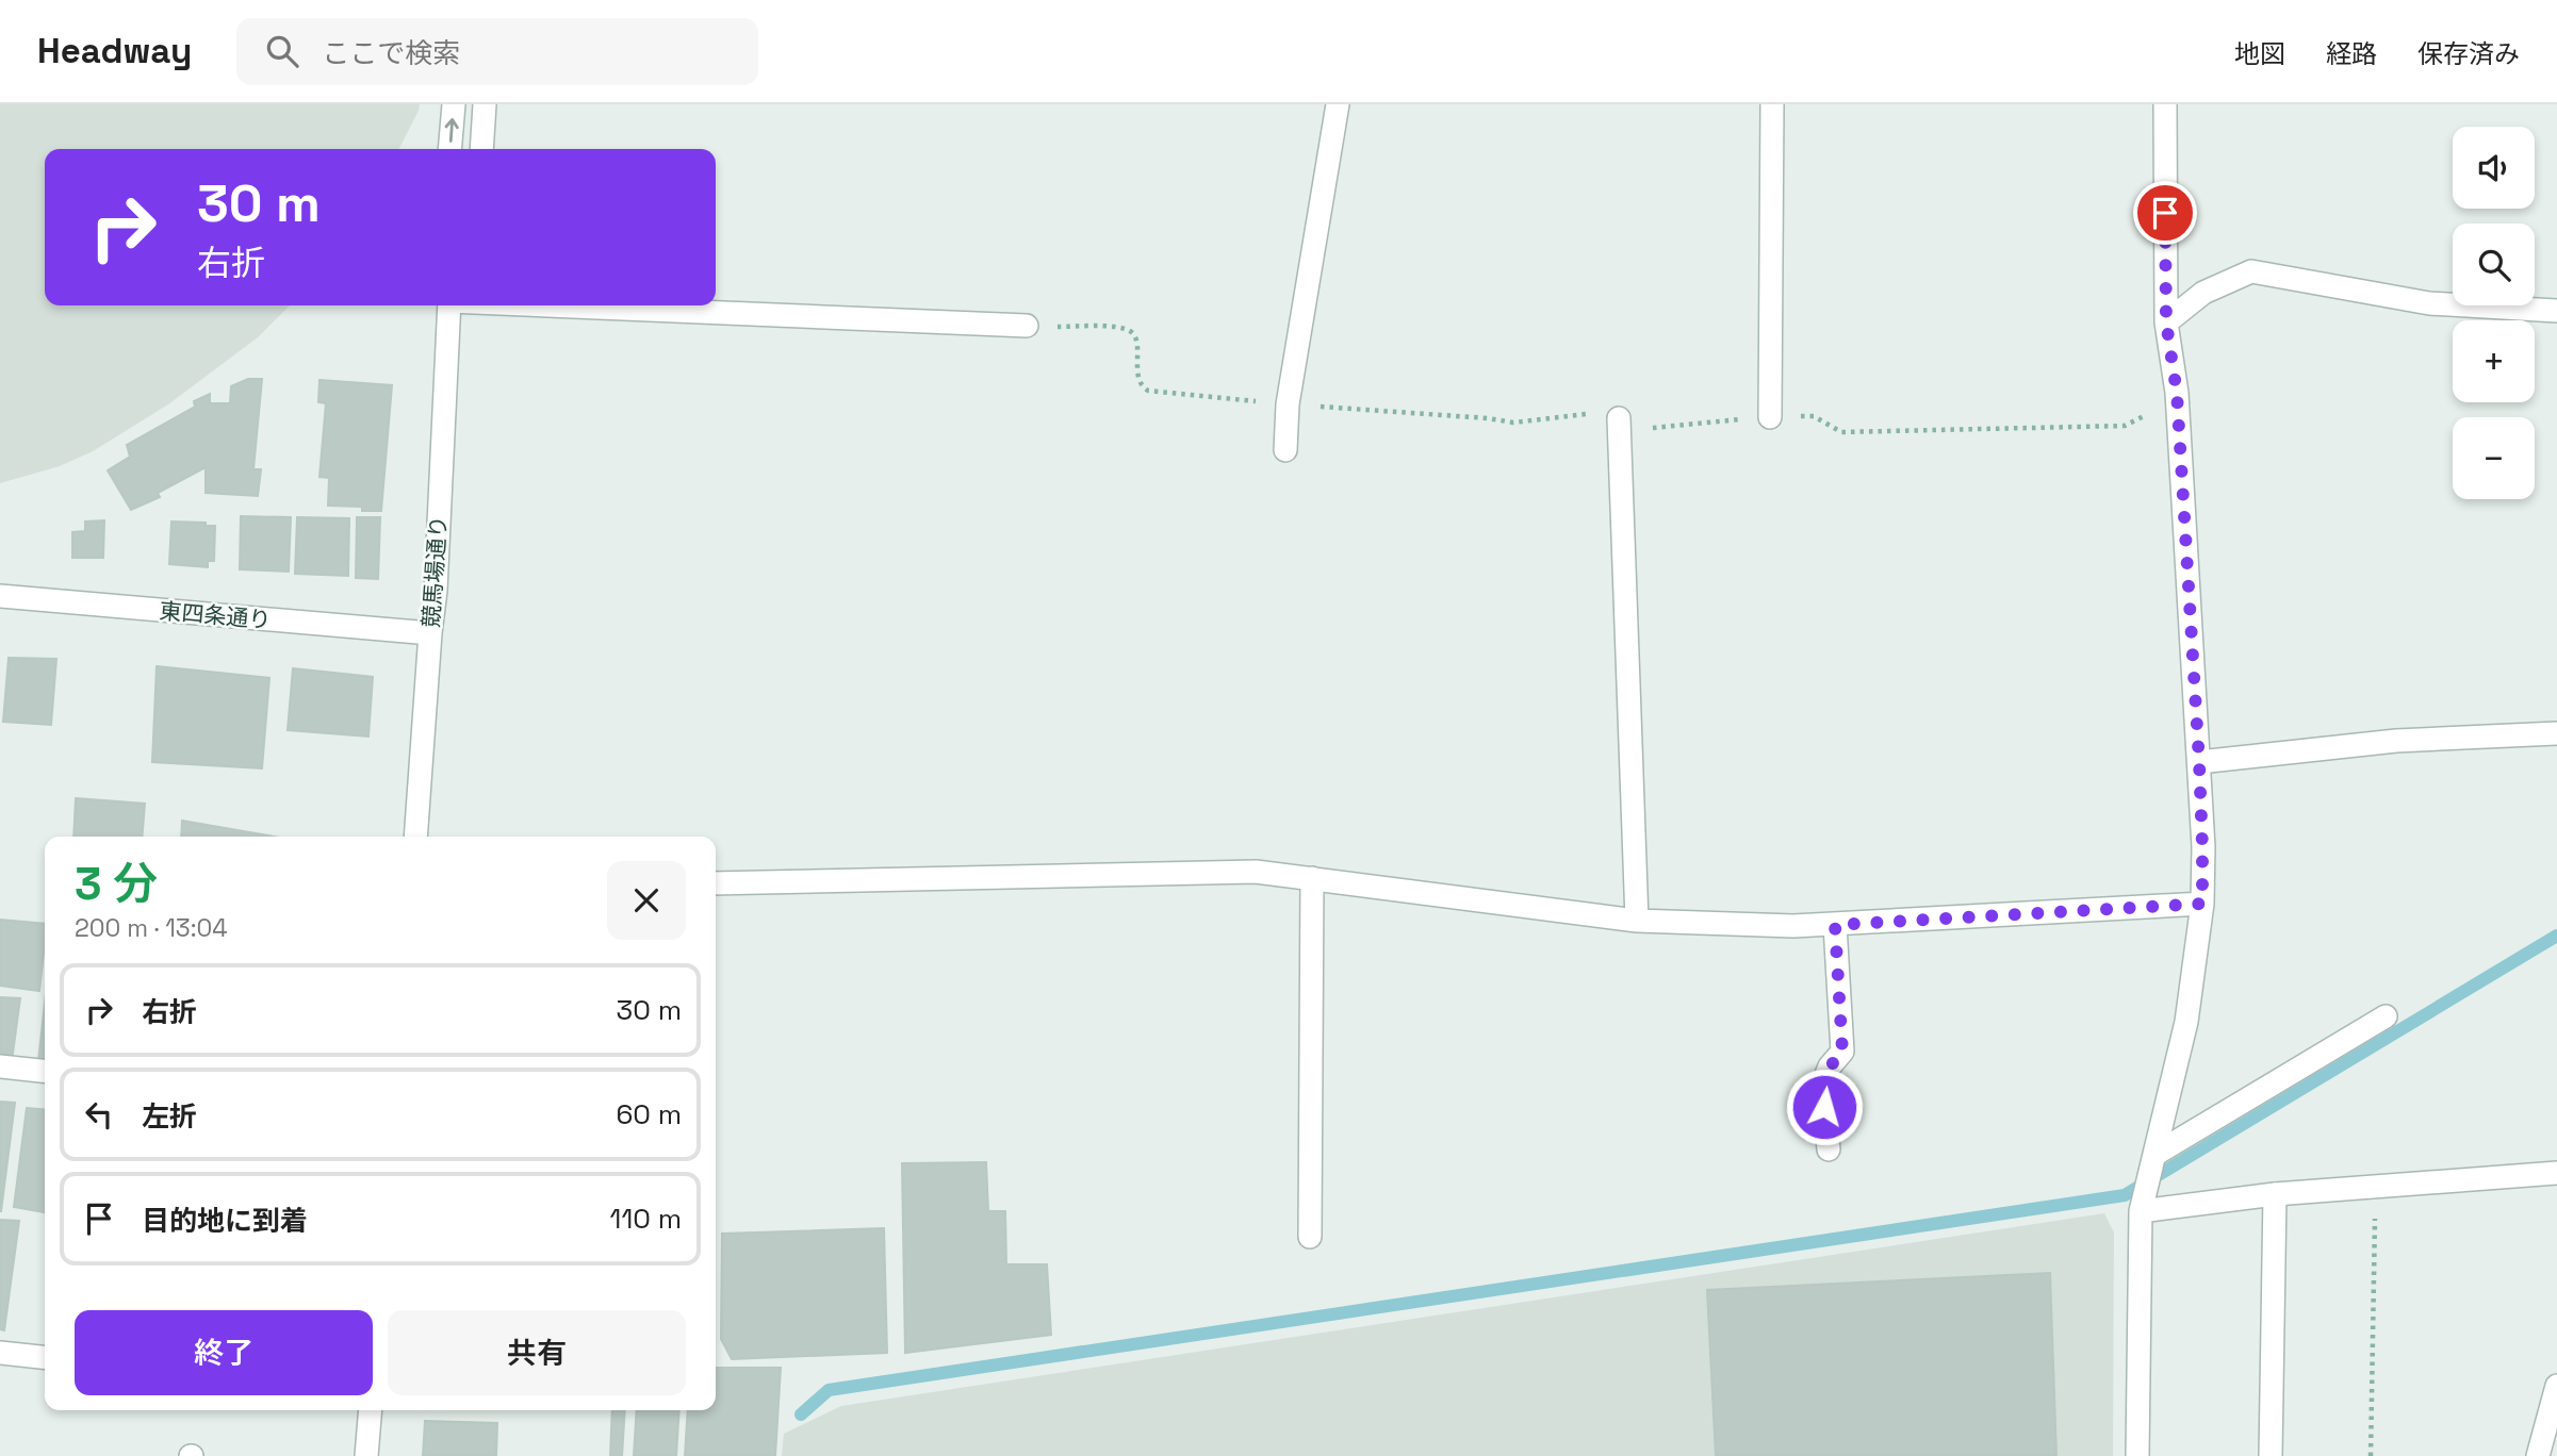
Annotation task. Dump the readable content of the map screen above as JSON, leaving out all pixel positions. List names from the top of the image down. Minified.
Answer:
{"streets":{"street":["競馬場通り","東四条通り"]},"crossings":[["競馬場通り","東四条通り"]],"page":{"header":"Headway","search":"ここで検索","nav":["地図","経路","保存済み"],"map_buttons":["+","−"],"turn":["30 m","右折"],"heading":["3 分","200 m · 13:04"],"list":[{"name":"右折","value":"30 m"},{"name":"左折","value":"60 m"},{"name":"目的地に到着","value":"110 m"}],"buttons":["終了","共有"]}}
